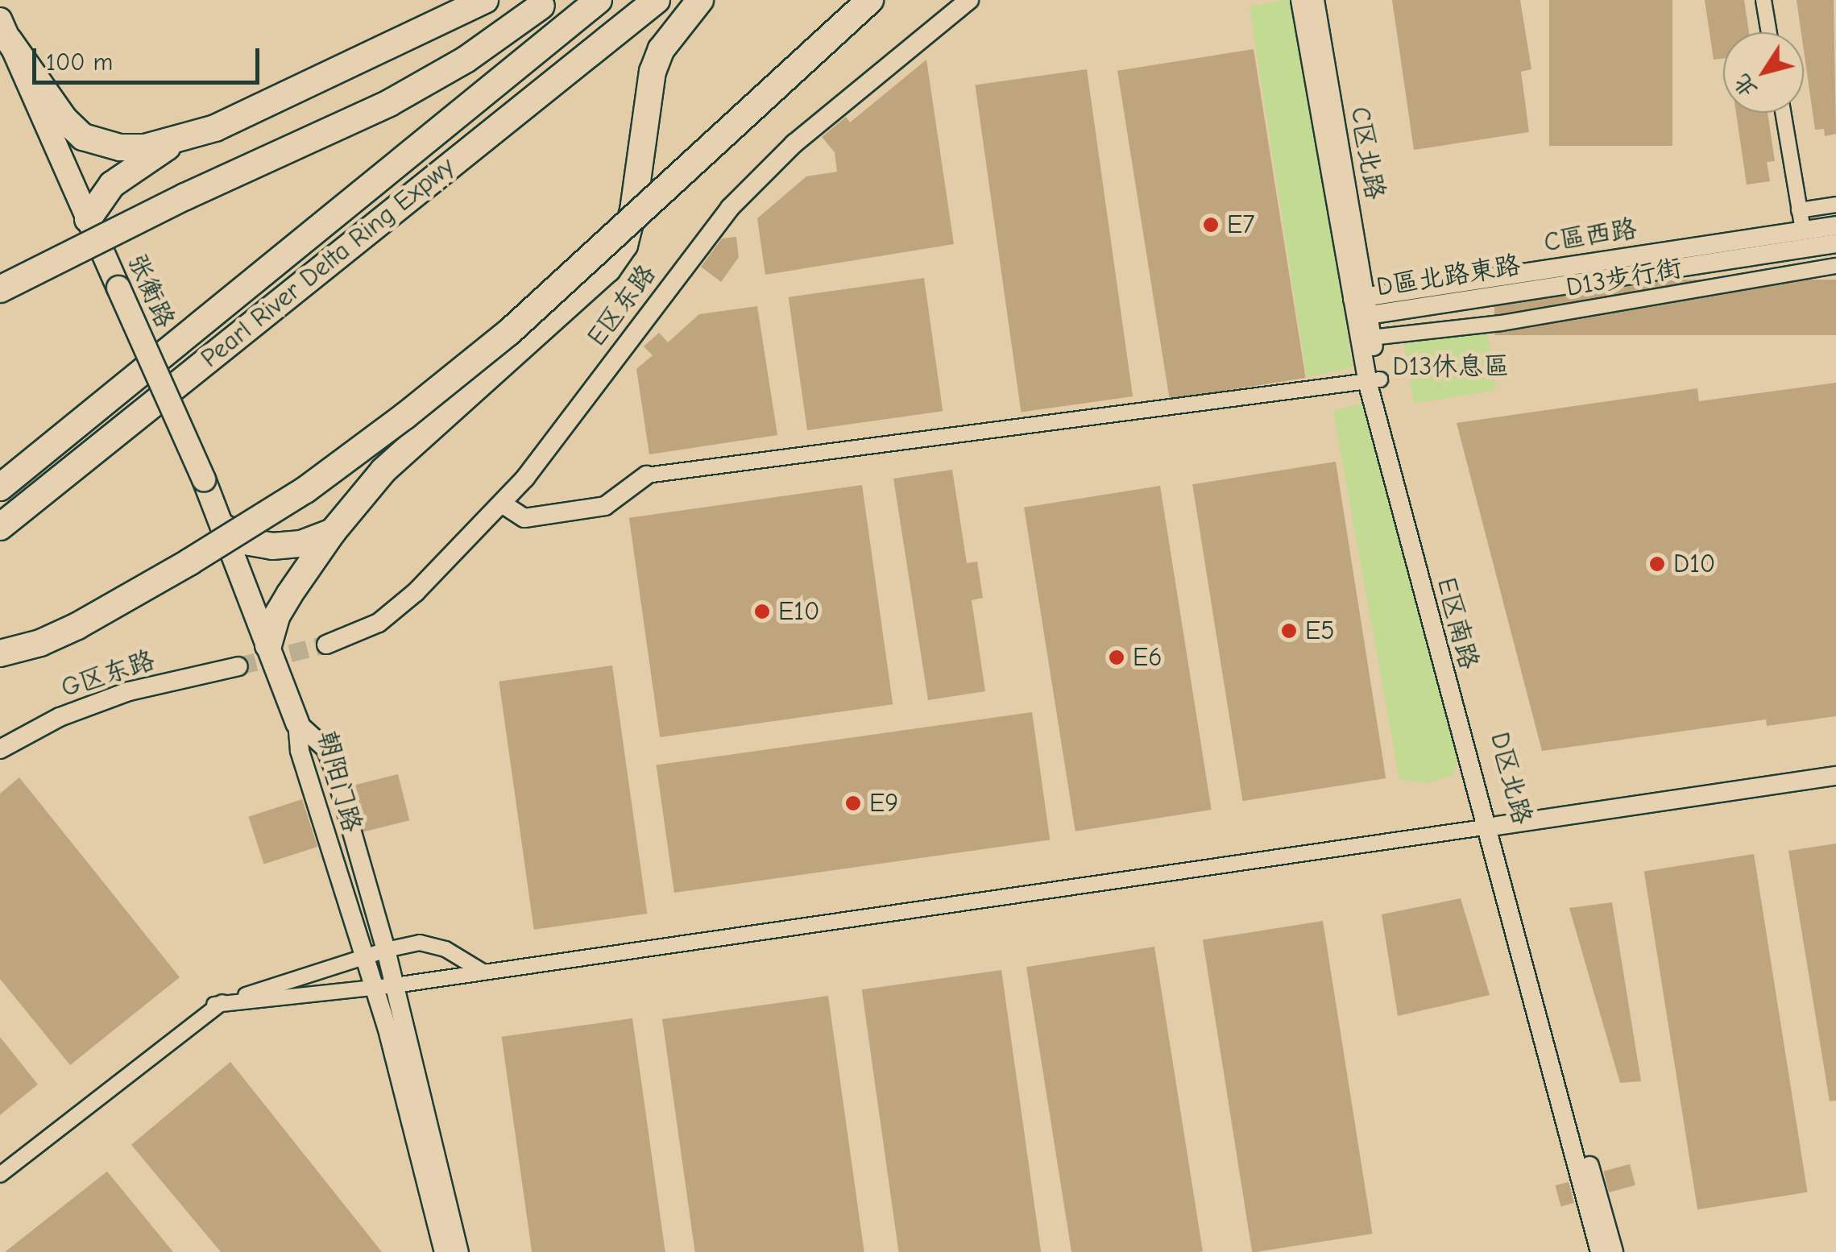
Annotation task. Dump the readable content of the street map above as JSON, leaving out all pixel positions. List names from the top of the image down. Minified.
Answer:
{"streets":{"highway":["Pearl River Delta Ring Expwy"],"main road":["张衡路"],"street":["C区北路","C區西路","D區北路東路","D13步行街","E区东路","E区南路","G区东路","D区北路","朝阳门路"]},"crossings":[["C区北路","C區西路"],["C区北路","D區北路東路"],["C区北路","E区南路"],["C區西路","D區北路東路"],["C區西路","E区南路"],["D區北路東路","E区南路"],["张衡路","朝阳门路"],["E区南路","D区北路"]],"parks":["D13休息區"],"places":["E7","D10","E10","E5","E6","E9"],"scale_bar":"100 m","north":"bottom left"}
